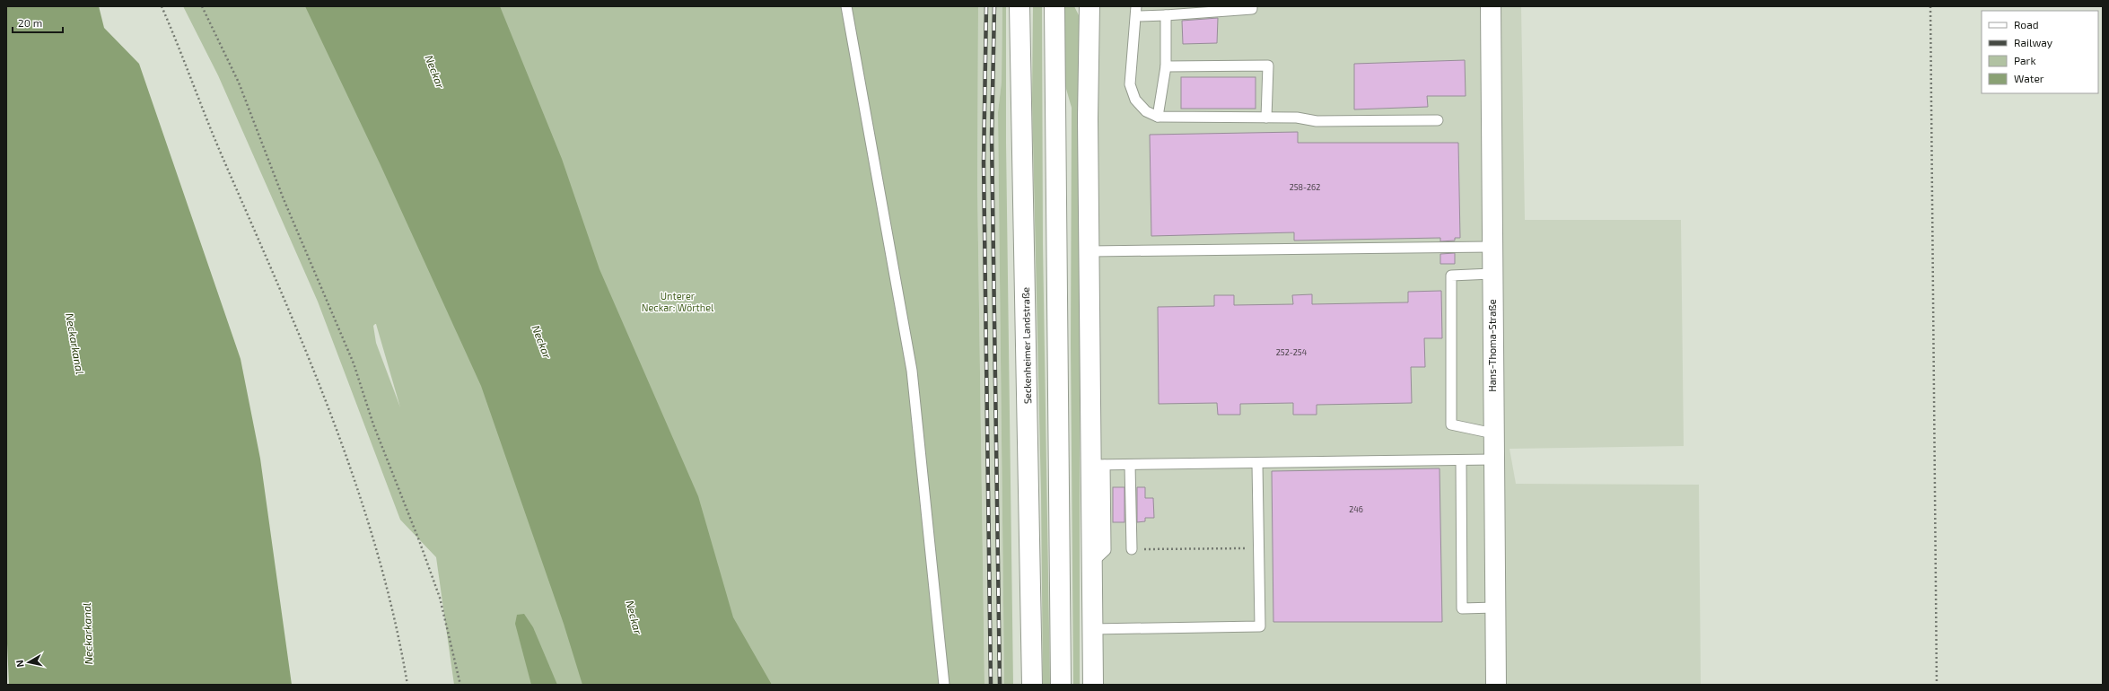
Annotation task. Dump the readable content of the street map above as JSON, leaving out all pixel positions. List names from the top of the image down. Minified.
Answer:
{"streets":{"street":["Seckenheimer Landstraße","Hans-Thoma-Straße"]},"water":["Neckar","Neckarkanal"],"parks":["Unterer Neckar: Wörthel"],"house_numbers":["258-262","252-254","246"],"legend":["Road","Railway","Park","Water"],"scale_bar":"20 m","north":"left"}
